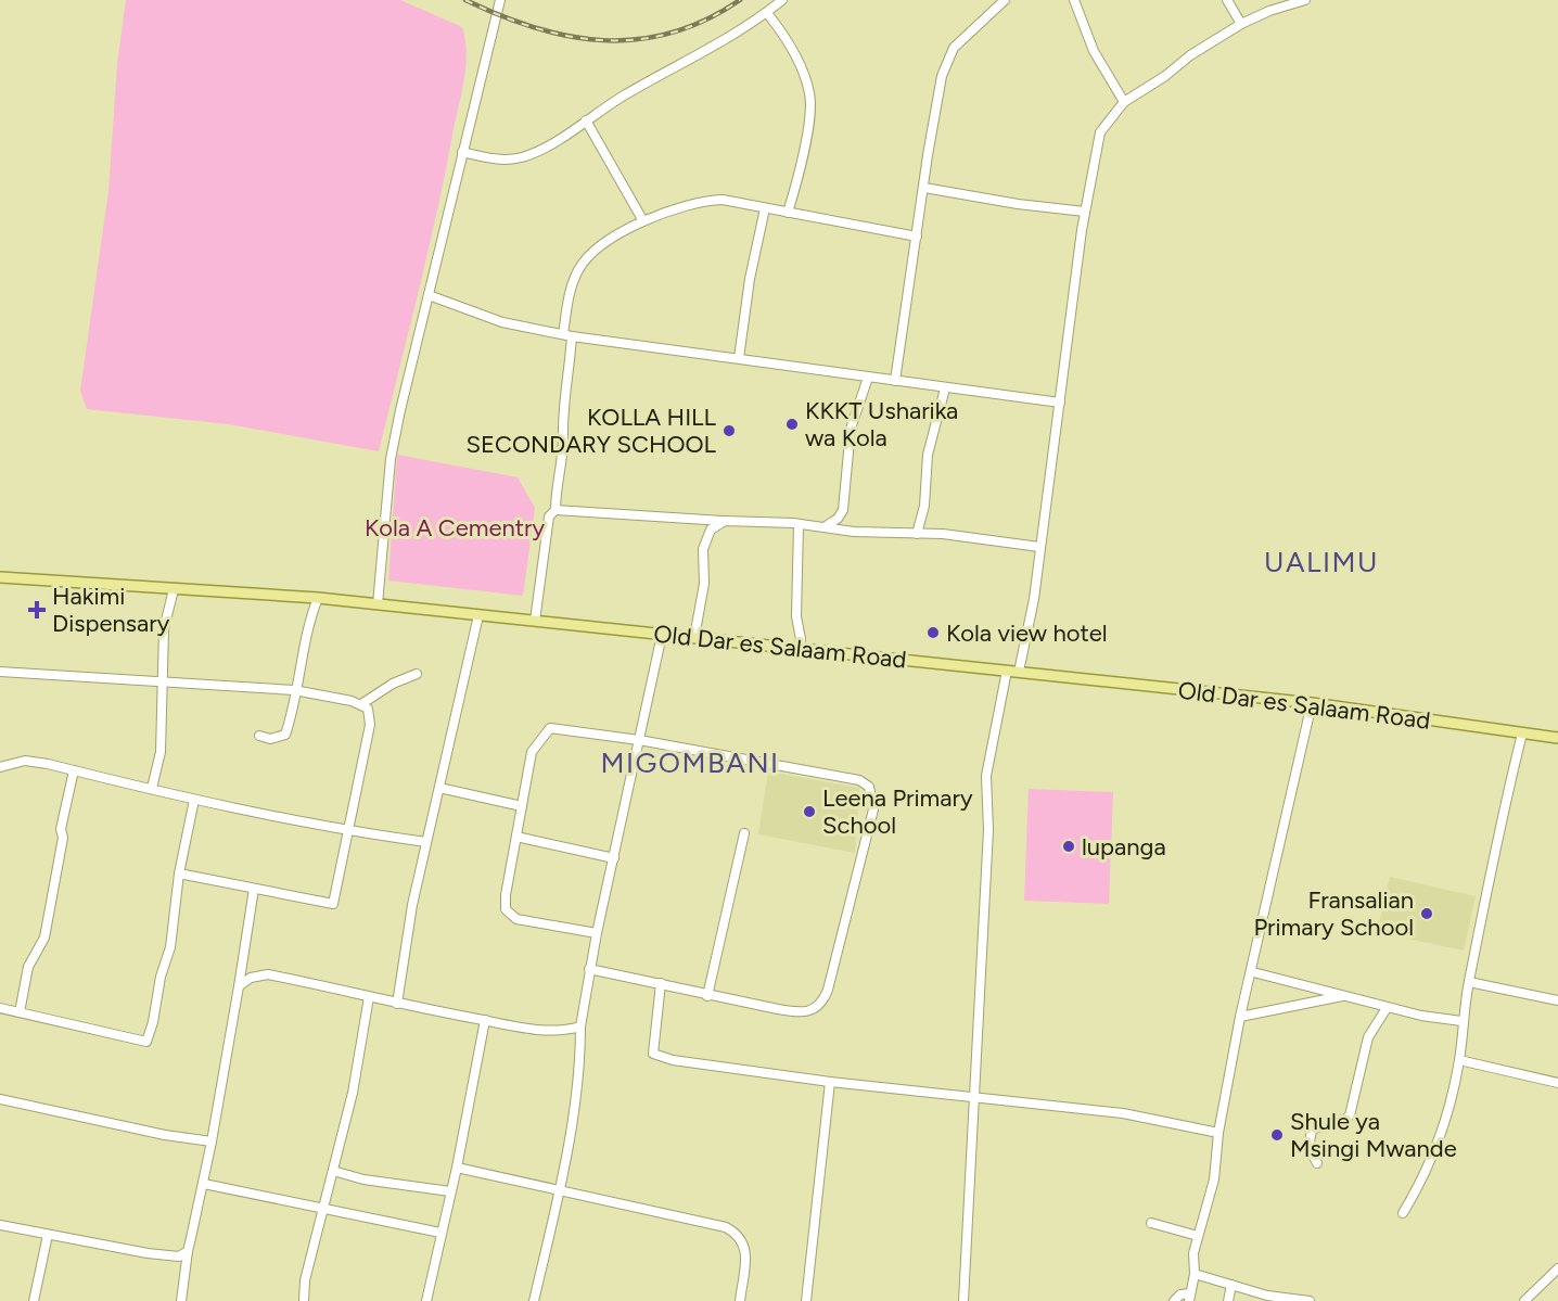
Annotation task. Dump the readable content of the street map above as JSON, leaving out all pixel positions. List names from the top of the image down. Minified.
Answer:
{"streets":{"main road":["Old Dar es Salaam Road"]},"districts":["UALIMU","MIGOMBANI"],"parks":["Kola A Cementry"],"places":{"other":["KKKT Usharika wa Kola","KOLLA HILL SECONDARY SCHOOL","Kola view hotel","Leena Primary School","lupanga","Fransalian Primary School","Shule ya Msingi Mwande"],"health":["Hakimi Dispensary"]}}
